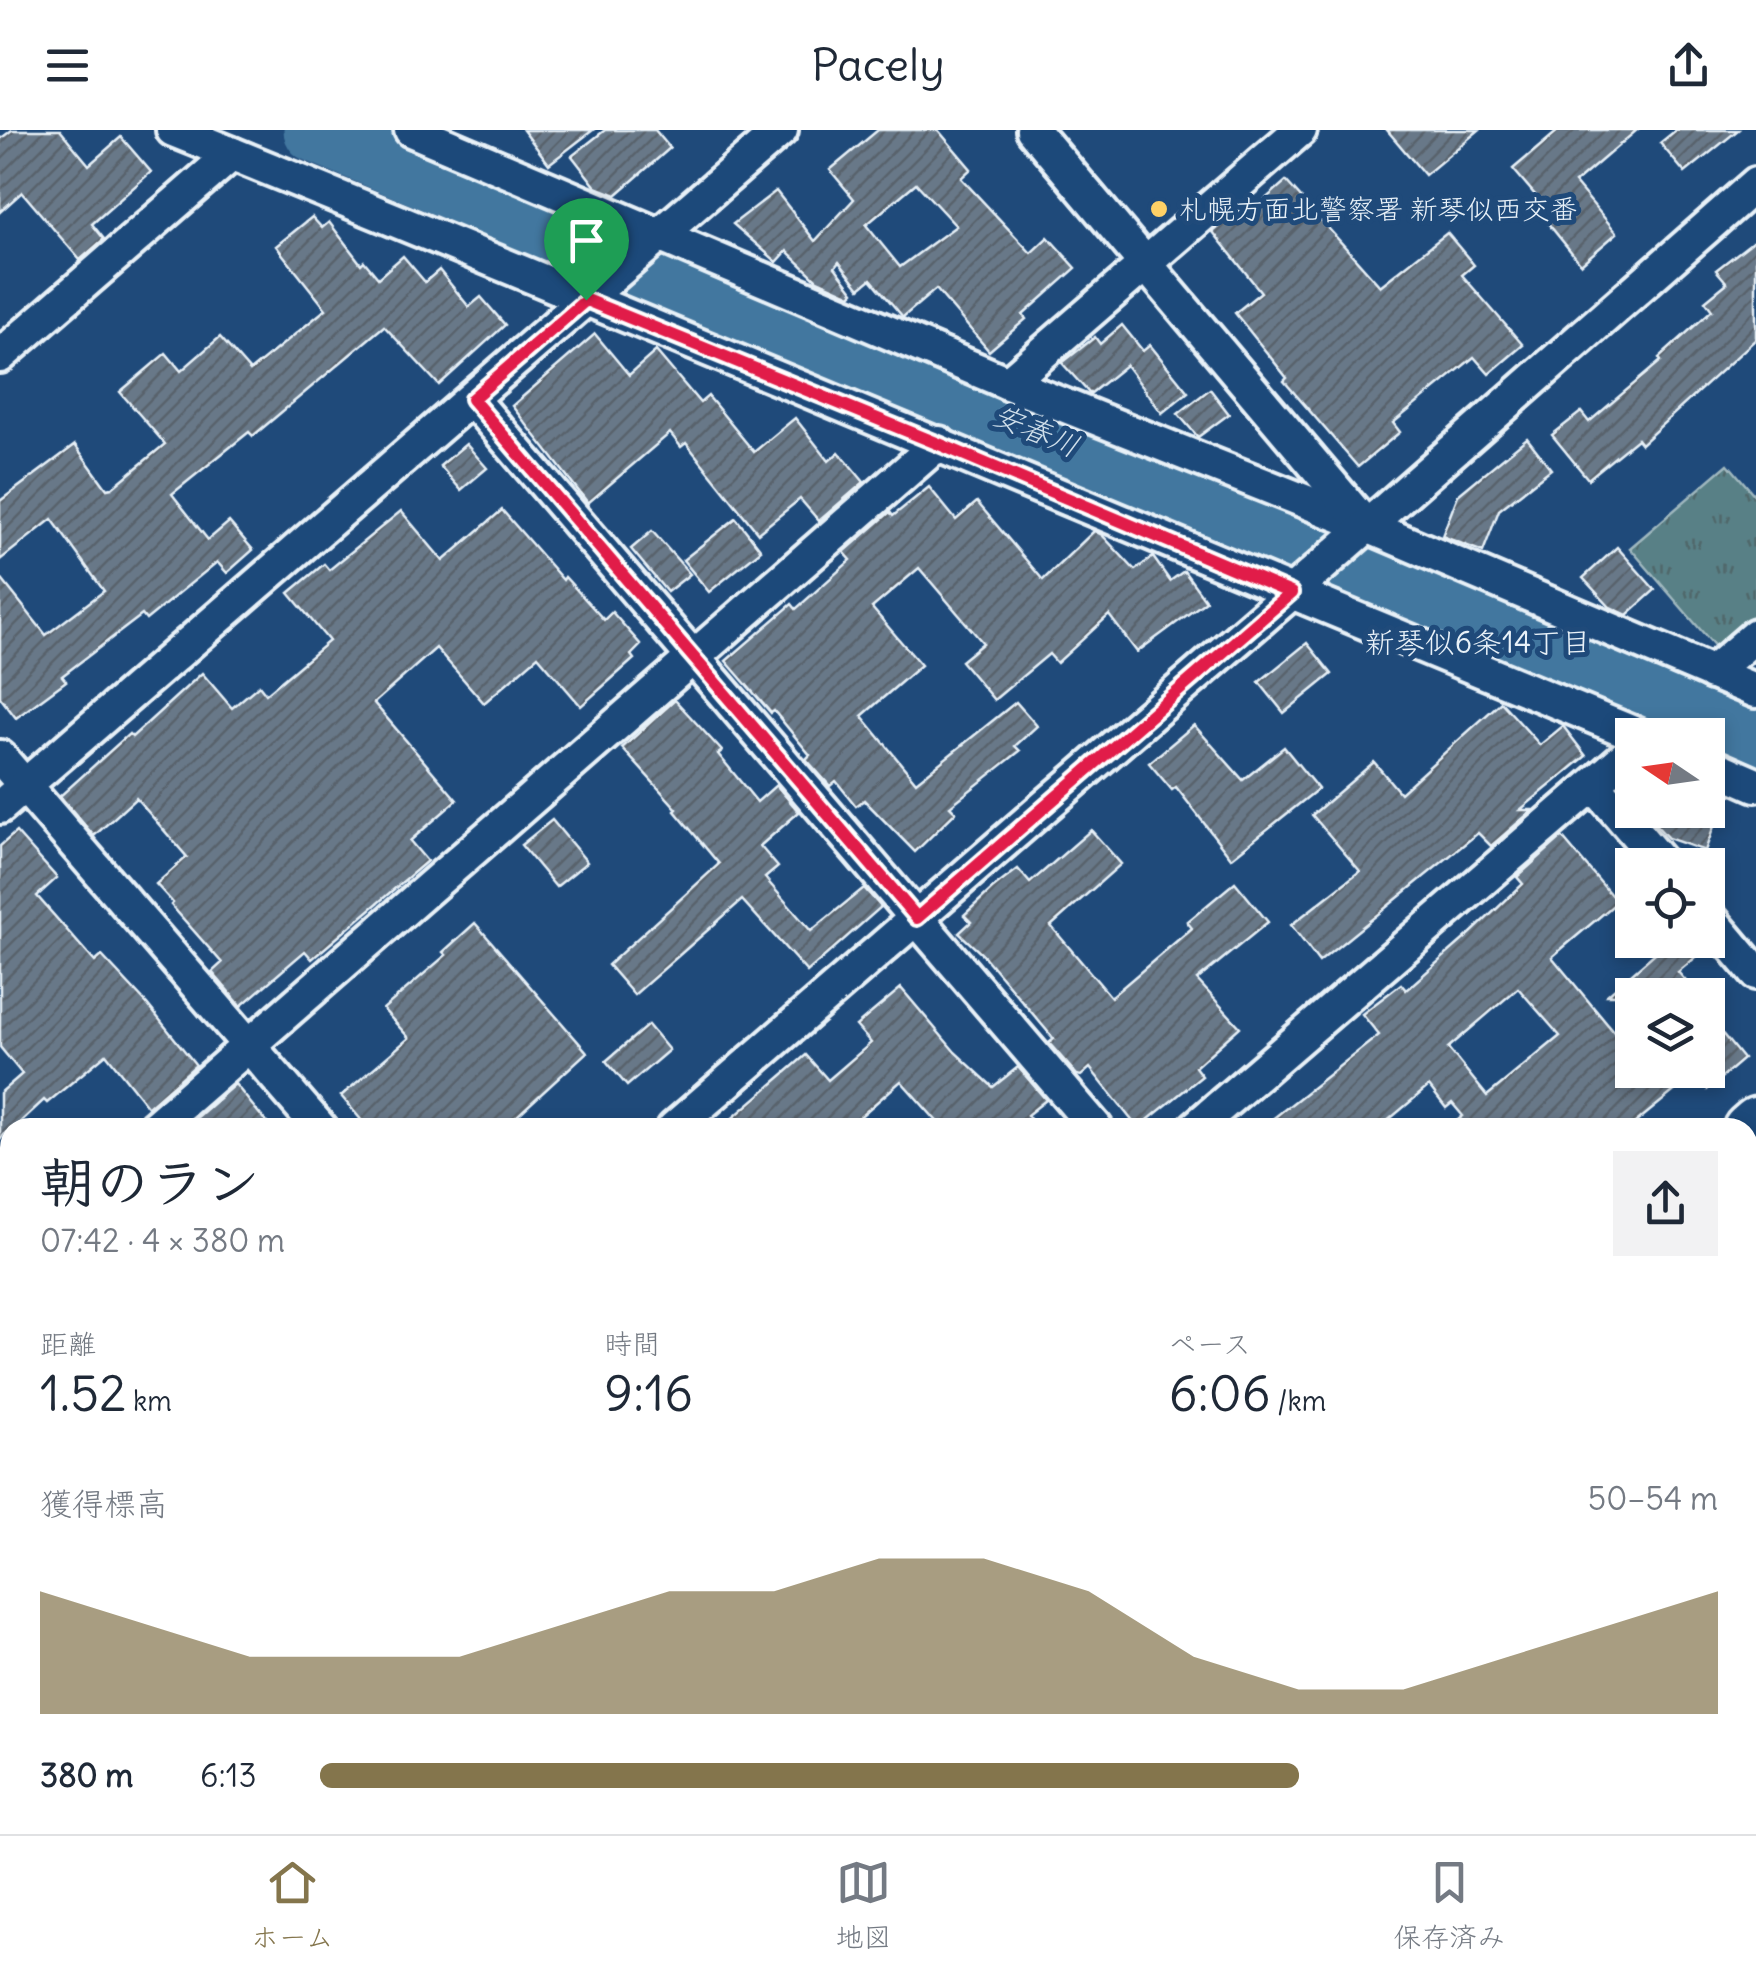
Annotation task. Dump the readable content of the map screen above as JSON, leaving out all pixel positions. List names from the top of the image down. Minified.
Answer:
{"districts":["新琴似6条14丁目"],"water":["安春川"],"places":["札幌方面北警察署 新琴似西交番"],"north":"left","page":{"header":"Pacely","heading":["朝のラン","07:42 · 4 × 380 m"],"stats":[["距離","1.52 km"],["時間","9:16"],["ペース","6:06 /km"]],"chart":["獲得標高","50–54 m"],"list":[{"name":"380 m","note":"6:13"}],"tabs":["ホーム","地図","保存済み"]}}
